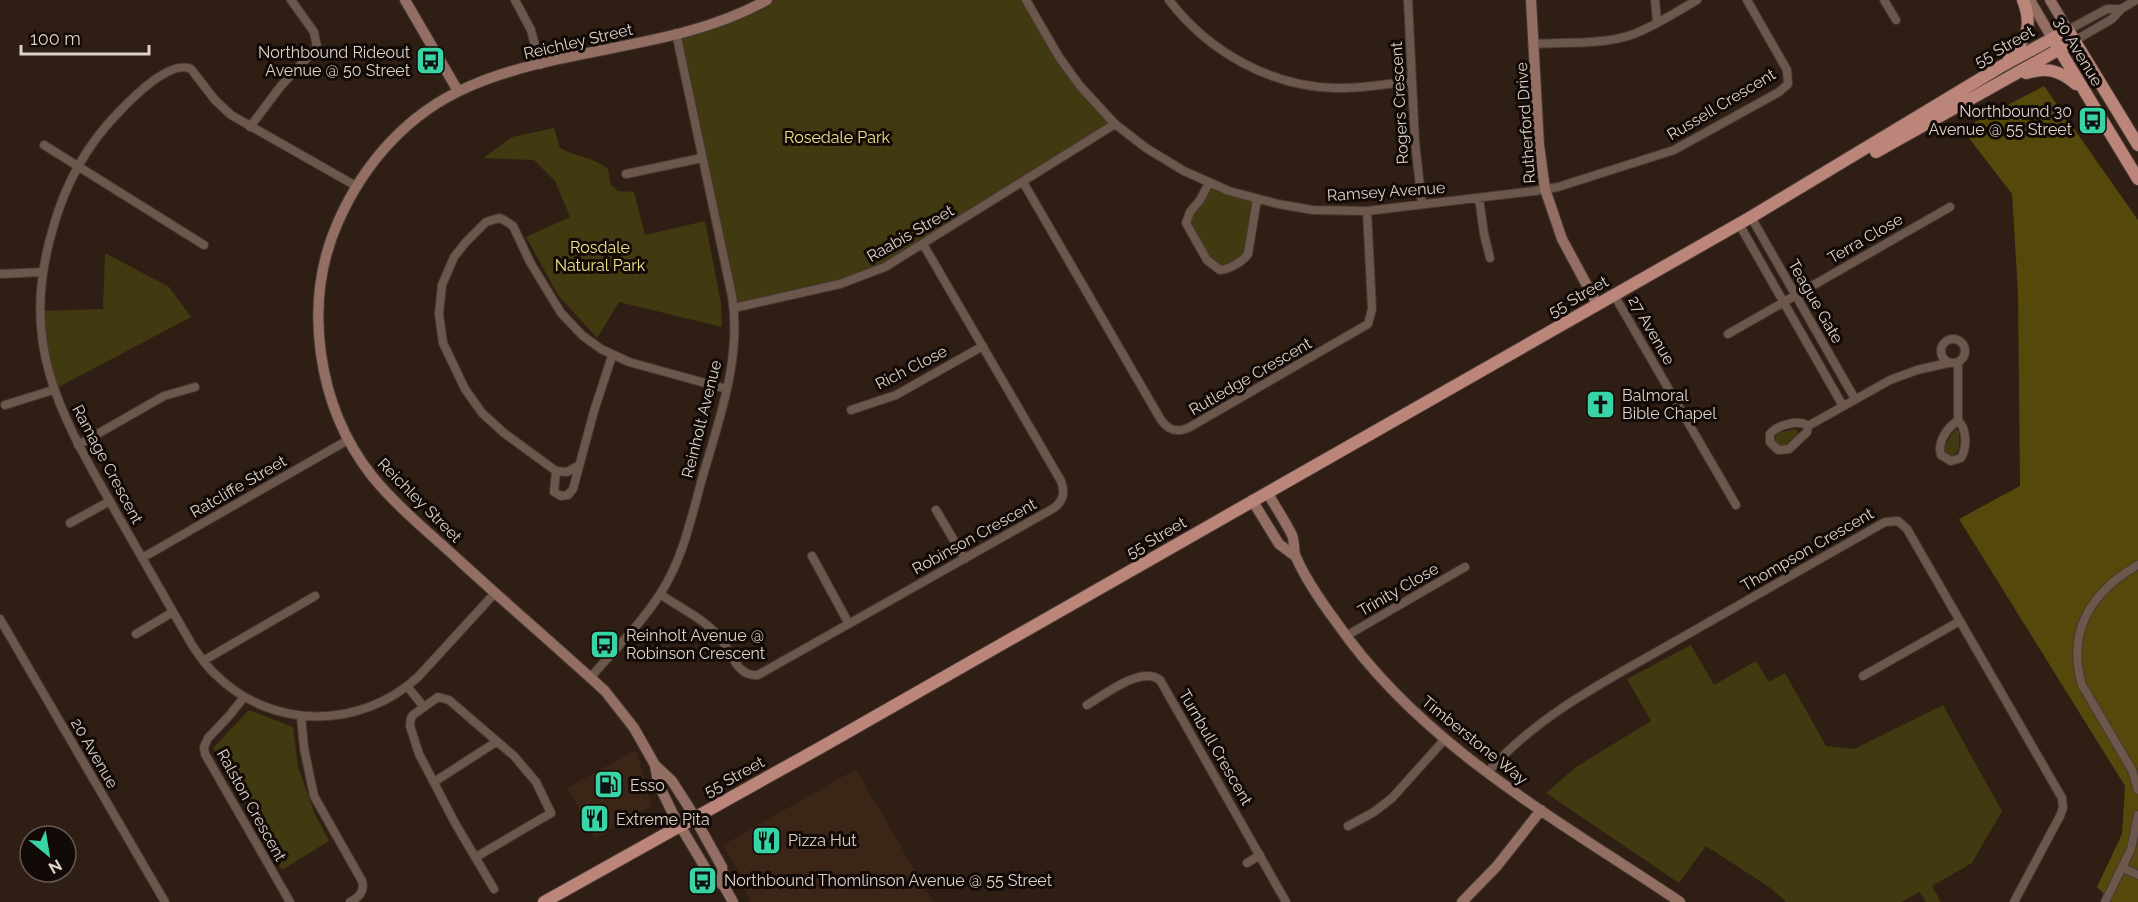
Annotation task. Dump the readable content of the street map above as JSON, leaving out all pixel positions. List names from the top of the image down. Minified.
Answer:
{"streets":{"main road":["55 Street","30 Avenue"],"street":["Reichley Street","Rogers Crescent","Russell Crescent","Rutherford Drive","Ramsey Avenue","Raabis Street","Terra Close","Teague Gate","27 Avenue","Rich Close","Rutledge Crescent","Reinholt Avenue","Ramage Crescent","Ratcliffe Street","Robinson Crescent","Thompson Crescent","Trinity Close","Timberstone Way","Turnbull Crescent","20 Avenue","Ralston Crescent"]},"crossings":[["Reichley Street","55 Street"],["Reichley Street","Reinholt Avenue"],["Reichley Street","Ramage Crescent"],["Reichley Street","Ratcliffe Street"],["55 Street","30 Avenue"],["55 Street","Rutherford Drive"],["55 Street","Teague Gate"],["55 Street","27 Avenue"],["55 Street","Timberstone Way"],["Rogers Crescent","Ramsey Avenue"],["Russell Crescent","Rutherford Drive"],["Russell Crescent","Ramsey Avenue"],["Rutherford Drive","Ramsey Avenue"],["Ramsey Avenue","Raabis Street"],["Ramsey Avenue","Rutledge Crescent"],["Raabis Street","Rutledge Crescent"],["Raabis Street","Reinholt Avenue"],["Raabis Street","Robinson Crescent"],["Terra Close","Teague Gate"],["Rich Close","Robinson Crescent"],["Reinholt Avenue","Robinson Crescent"],["Ramage Crescent","Ratcliffe Street"],["Ramage Crescent","Ralston Crescent"],["Thompson Crescent","Timberstone Way"],["Trinity Close","Timberstone Way"]],"parks":["Rosedale Park","Rosdale Natural Park"],"places":{"bus stop":["Northbound Rideout Avenue @ 50 Street","Northbound 30 Avenue @ 55 Street","Reinholt Avenue @ Robinson Crescent","Northbound Thomlinson Avenue @ 55 Street"],"church":["Balmoral Bible Chapel"],"fuel station":["Esso"],"restaurant":["Extreme Pita","Pizza Hut"]},"scale_bar":"100 m","north":"bottom right"}
